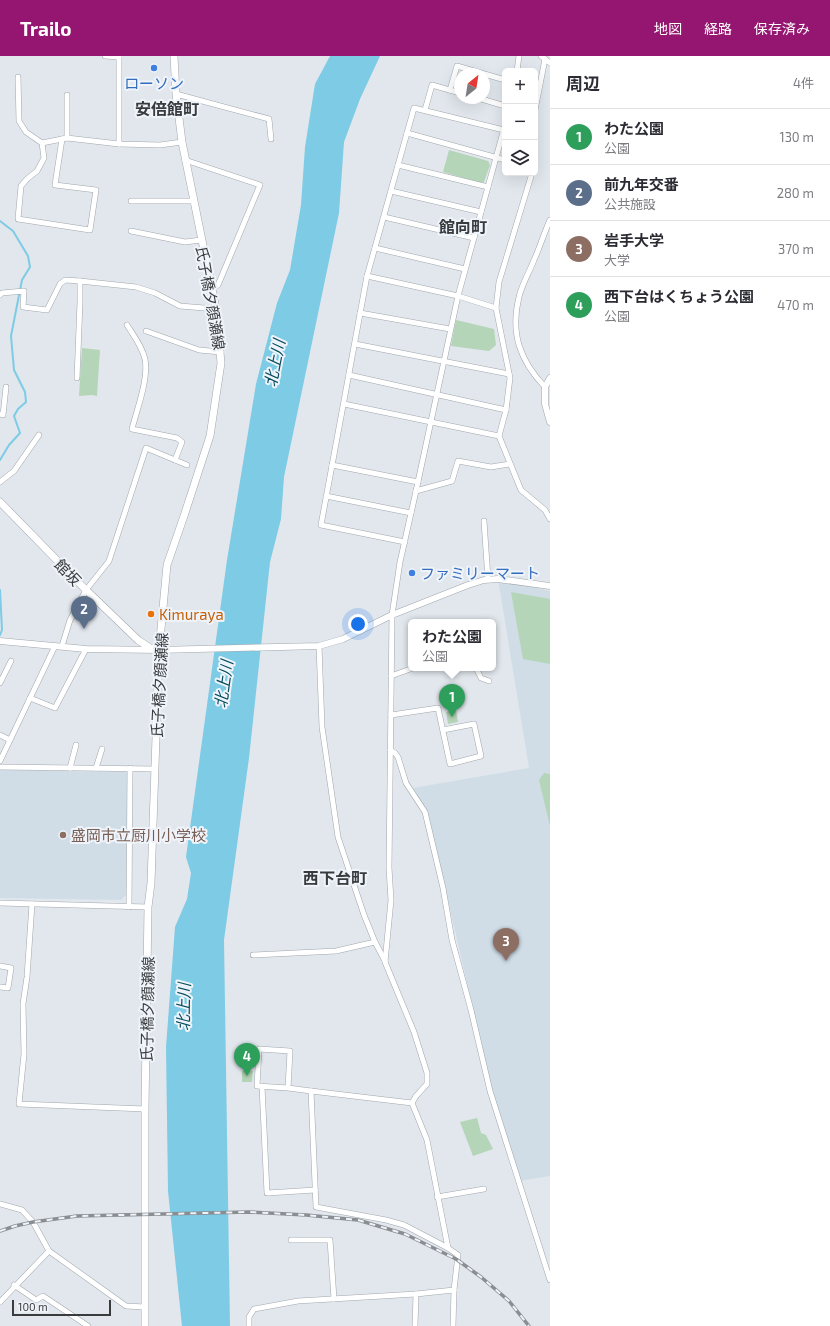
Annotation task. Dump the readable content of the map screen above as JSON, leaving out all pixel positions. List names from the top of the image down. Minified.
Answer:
{"streets":{"main road":["氏子橋夕顔瀬線","館坂"]},"crossings":[["氏子橋夕顔瀬線","館坂"]],"districts":["安倍館町","館向町","西下台町"],"water":["北上川"],"places":["ローソン","ファミリーマート","Kimuraya","盛岡市立厨川小学校"],"scale_bar":"100 m","north":"top right","page":{"header":"Trailo","nav":["地図","経路","保存済み"],"heading":["周辺","4件"],"map_buttons":["+","−"],"list":[{"mark":"1","name":"わた公園","note":"公園","value":"130 m"},{"mark":"2","name":"前九年交番","note":"公共施設","value":"280 m"},{"mark":"3","name":"岩手大学","note":"大学","value":"370 m"},{"mark":"4","name":"西下台はくちょう公園","note":"公園","value":"470 m"}],"pins":["2","1","3","4"],"popup":["わた公園","公園"],"scale":"100 m"}}
